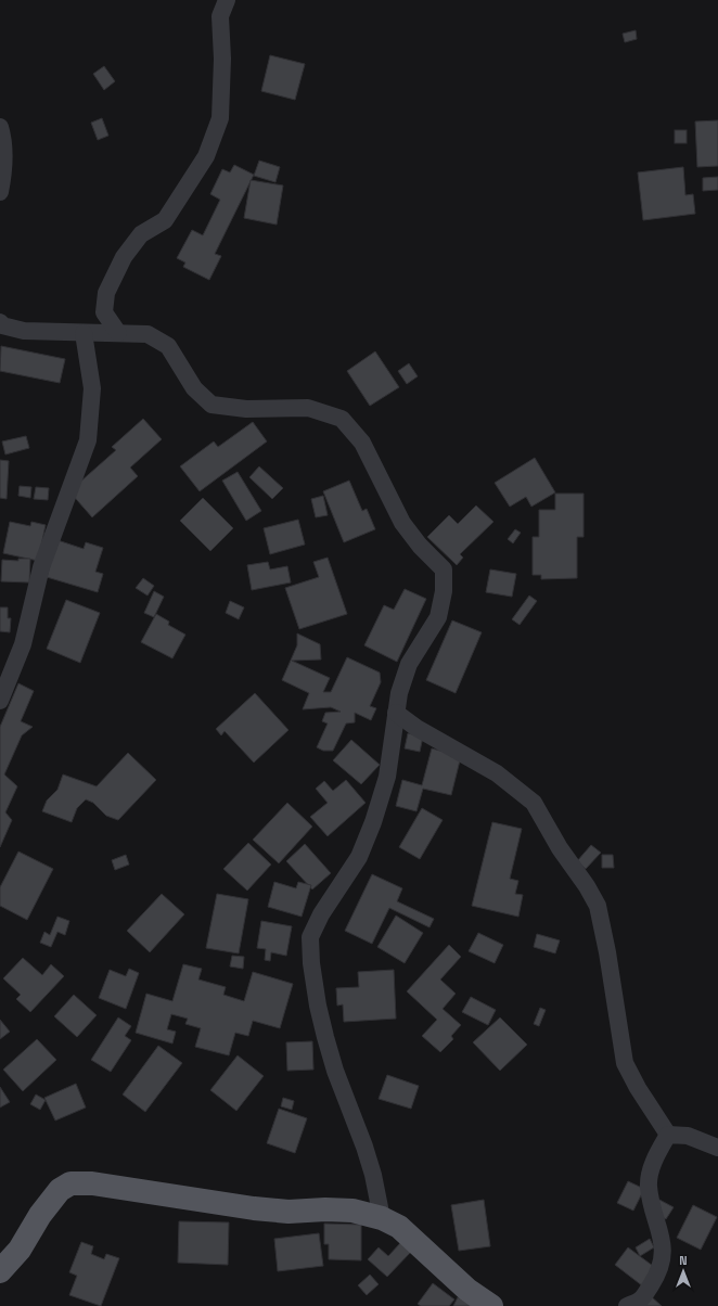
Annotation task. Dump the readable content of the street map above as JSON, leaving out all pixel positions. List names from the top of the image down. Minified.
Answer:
{"north":"top"}
